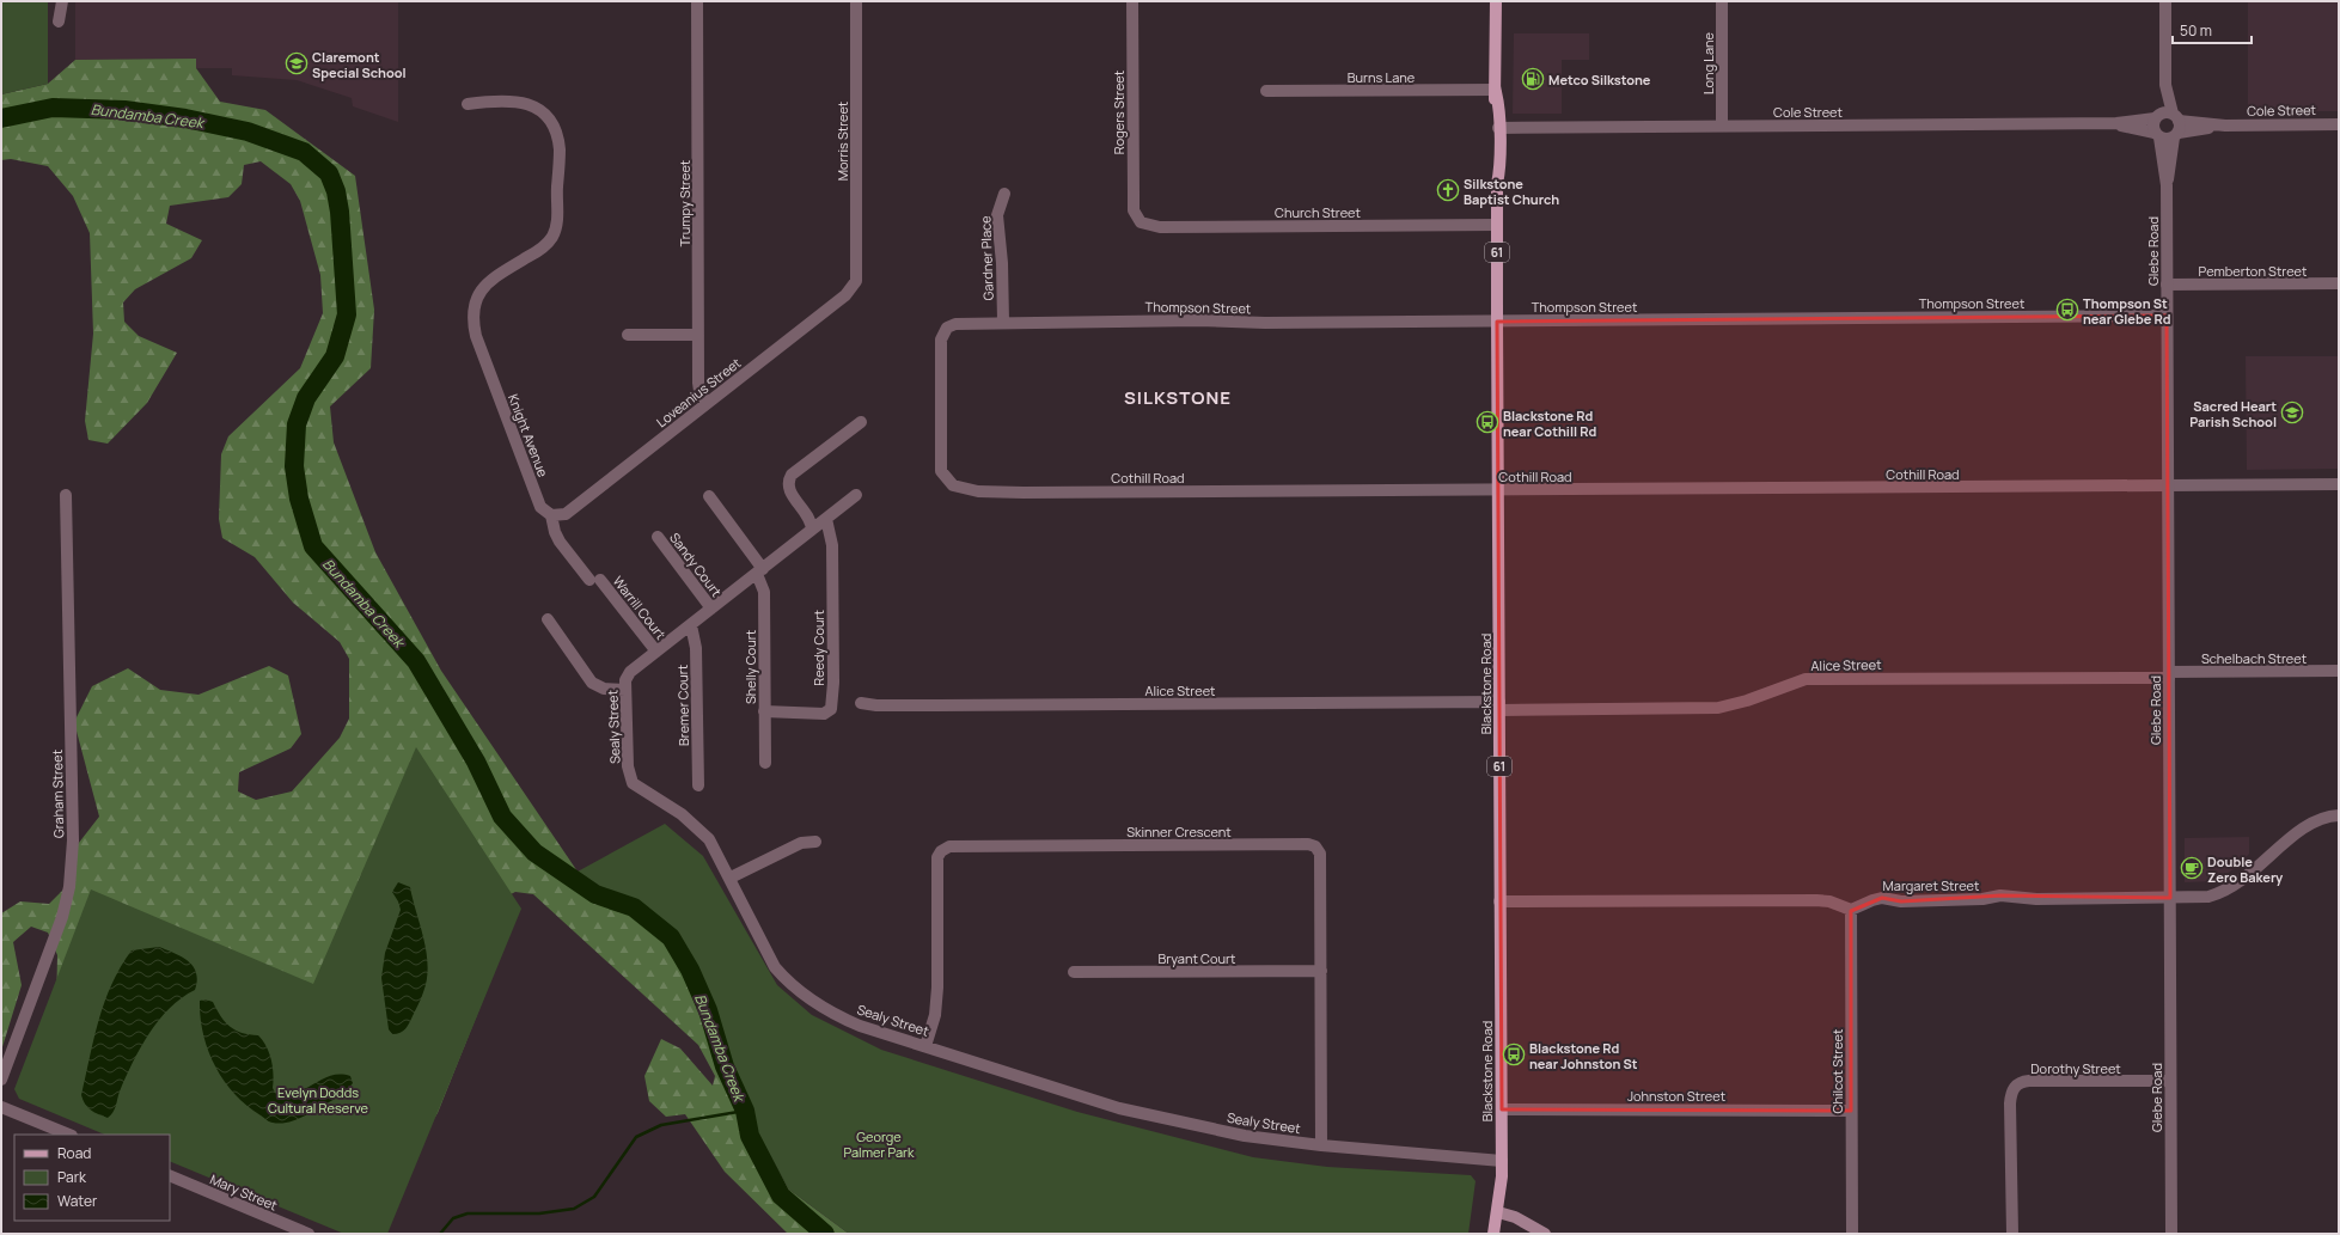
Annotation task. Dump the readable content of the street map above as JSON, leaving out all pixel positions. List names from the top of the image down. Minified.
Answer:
{"streets":{"main road":["61","Blackstone Road"],"street":["Long Lane","Burns Lane","Cole Street","Rogers Street","Morris Street","Trumpy Street","Church Street","Glebe Road","Gardner Place","Pemberton Street","Thompson Street","Loveanius Street","Knight Avenue","Cothill Road","Sandy Court","Warrill Court","Reedy Court","Schelbach Street","Alice Street","Shelly Court","Bremer Court","Sealy Street","Graham Street","Skinner Crescent","Margaret Street","Bryant Court","Dorothy Street","Chilcot Street","Johnston Street","Mary Street"]},"crossings":[["Long Lane","Cole Street"],["Burns Lane","Blackstone Road"],["Cole Street","Glebe Road"],["Cole Street","Blackstone Road"],["Rogers Street","Church Street"],["Morris Street","Loveanius Street"],["Trumpy Street","Loveanius Street"],["Church Street","Blackstone Road"],["Glebe Road","Pemberton Street"],["Glebe Road","Thompson Street"],["Glebe Road","Cothill Road"],["Glebe Road","Schelbach Street"],["Glebe Road","Alice Street"],["Glebe Road","Margaret Street"],["Glebe Road","Dorothy Street"],["61","Blackstone Road"],["Gardner Place","Thompson Street"],["Gardner Place","Cothill Road"],["Thompson Street","Cothill Road"],["Thompson Street","Blackstone Road"],["Loveanius Street","Knight Avenue"],["Knight Avenue","Warrill Court"],["Cothill Road","Blackstone Road"],["Sandy Court","Sealy Street"],["Warrill Court","Sealy Street"],["Reedy Court","Shelly Court"],["Reedy Court","Sealy Street"],["Schelbach Street","Alice Street"],["Alice Street","Blackstone Road"],["Shelly Court","Sealy Street"],["Blackstone Road","Sealy Street"],["Blackstone Road","Johnston Street"],["Bremer Court","Sealy Street"],["Sealy Street","Skinner Crescent"],["Skinner Crescent","Bryant Court"],["Margaret Street","Chilcot Street"],["Chilcot Street","Johnston Street"]],"districts":["SILKSTONE"],"water":["Bundamba Creek"],"parks":["Evelyn Dodds Cultural Reserve","George Palmer Park"],"places":{"school or university":["Claremont Special School","Sacred Heart Parish School"],"fuel station":["Metco Silkstone"],"church":["Silkstone Baptist Church"],"bus stop":["Thompson St near Glebe Rd","Blackstone Rd near Cothill Rd","Blackstone Rd near Johnston St"],"cafe":["Double Zero Bakery"]},"legend":["Road","Park","Water"],"scale_bar":"50 m"}
